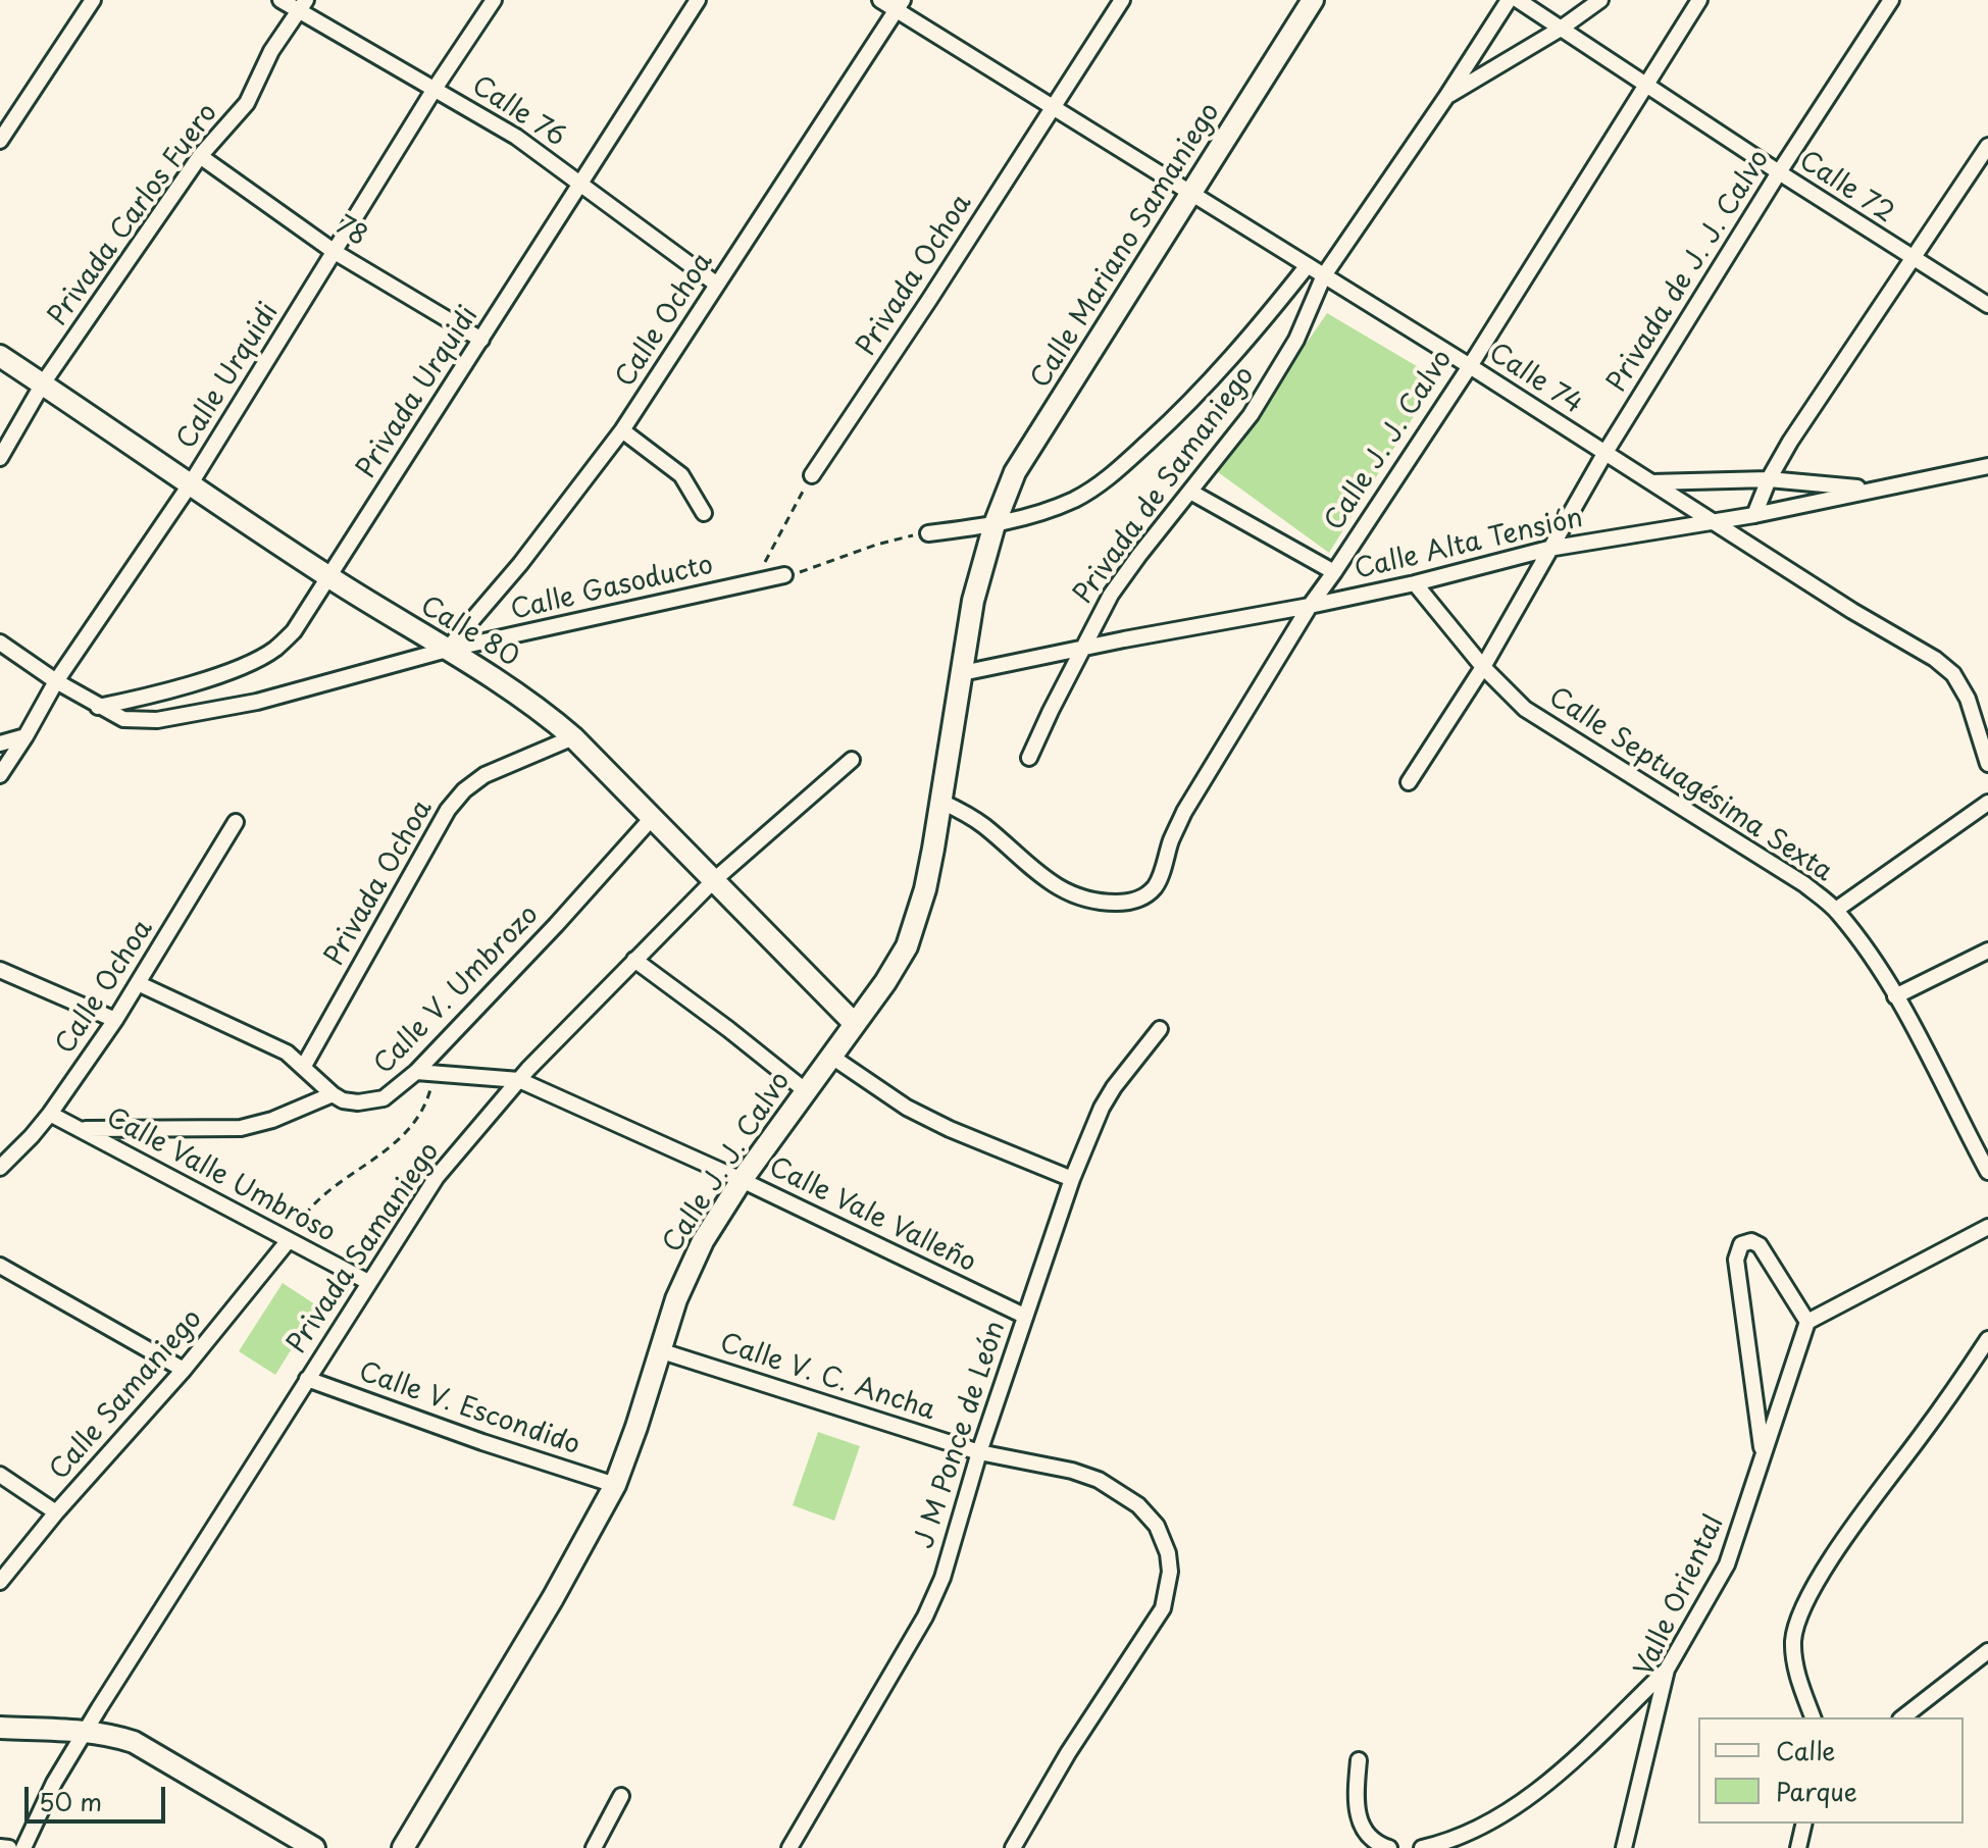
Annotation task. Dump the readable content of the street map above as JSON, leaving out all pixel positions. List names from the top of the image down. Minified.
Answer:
{"streets":{"street":["Calle 76","Calle 72","Privada Carlos Fuero","78","Calle Mariano Samaniego","Privada de J. J. Calvo","Privada Ochoa","Calle Ochoa","Calle Urquidi","Calle 74","Privada Urquidi","Calle J. J. Calvo","Privada de Samaniego","Calle Alta Tensión","Calle Gasoducto","Calle 80","Calle Septuagésima Sexta","Calle V. Umbrozo","Calle Valle Umbroso","Calle Vale Valleño","Privada Samaniego","Calle V. C. Ancha","Calle Samaniego","Calle V. Escondido","J M Ponce de León","Valle Oriental"]},"crossings":[["Calle 76","Privada Carlos Fuero"],["Calle 76","Calle Ochoa"],["Calle 76","Calle Urquidi"],["Calle 76","Privada Urquidi"],["Calle 72","Privada de J. J. Calvo"],["Calle 72","Calle J. J. Calvo"],["Privada Carlos Fuero","78"],["Privada Carlos Fuero","Calle 80"],["78","Calle Urquidi"],["78","Privada Urquidi"],["Calle Mariano Samaniego","Calle 74"],["Calle Mariano Samaniego","Calle J. J. Calvo"],["Calle Mariano Samaniego","Privada de Samaniego"],["Privada de J. J. Calvo","Calle 74"],["Privada de J. J. Calvo","Calle Alta Tensión"],["Privada de J. J. Calvo","Calle Septuagésima Sexta"],["Privada Ochoa","Calle 74"],["Privada Ochoa","Calle 80"],["Calle Ochoa","Calle 74"],["Calle Ochoa","Calle Gasoducto"],["Calle Ochoa","Calle 80"],["Calle Ochoa","Calle Valle Umbroso"],["Calle Urquidi","Calle Gasoducto"],["Calle Urquidi","Calle 80"],["Calle 74","Calle J. J. Calvo"],["Calle 74","Privada de Samaniego"],["Calle 74","Calle Alta Tensión"],["Privada Urquidi","Calle Gasoducto"],["Privada Urquidi","Calle 80"],["Calle J. J. Calvo","Privada de Samaniego"],["Calle J. J. Calvo","Calle Alta Tensión"],["Calle J. J. Calvo","Calle 80"],["Calle J. J. Calvo","Calle Vale Valleño"],["Calle J. J. Calvo","Calle V. C. Ancha"],["Calle J. J. Calvo","Calle V. Escondido"],["Privada de Samaniego","Calle Alta Tensión"],["Calle Alta Tensión","Calle Septuagésima Sexta"],["Calle Gasoducto","Calle 80"],["Calle 80","Calle V. Umbrozo"],["Calle 80","Privada Samaniego"],["Calle Valle Umbroso","Privada Samaniego"],["Calle Valle Umbroso","Calle Samaniego"],["Calle Vale Valleño","Privada Samaniego"],["Calle Vale Valleño","J M Ponce de León"],["Privada Samaniego","Calle V. Escondido"],["Calle V. C. Ancha","J M Ponce de León"]],"legend":["Calle","Parque"],"scale_bar":"50 m"}
